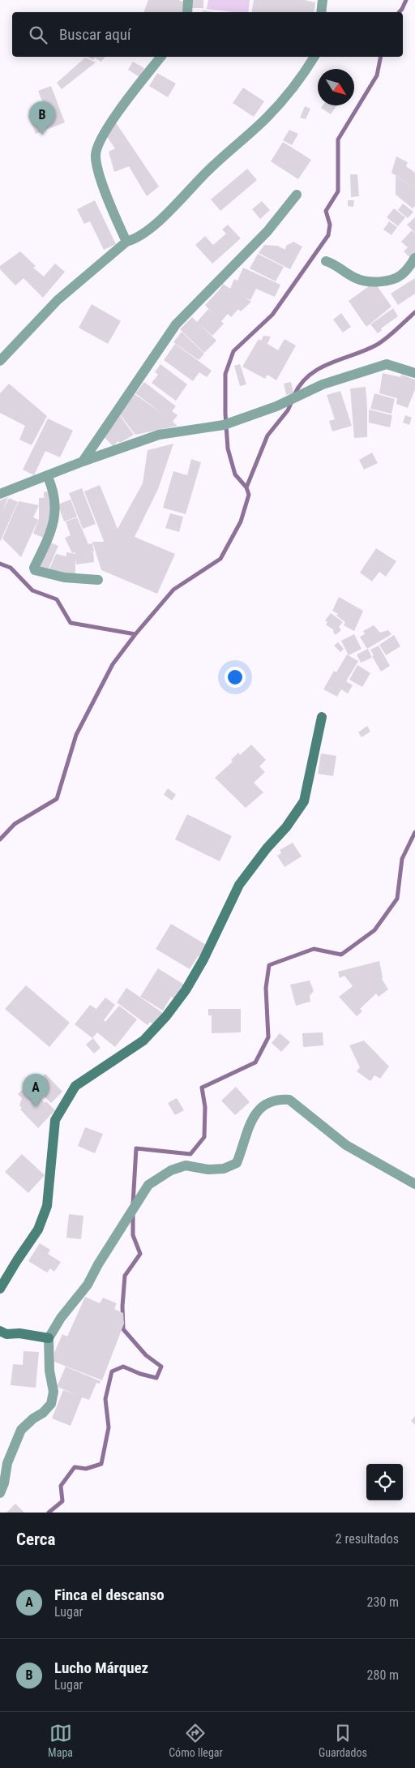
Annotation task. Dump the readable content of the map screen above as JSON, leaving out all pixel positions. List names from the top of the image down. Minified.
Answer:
{"north":"bottom right","page":{"search":"Buscar aquí","pins":["B","A"],"heading":["Cerca","2 resultados"],"list":[{"mark":"A","name":"Finca el descanso","note":"Lugar","value":"230 m"},{"mark":"B","name":"Lucho Márquez","note":"Lugar","value":"280 m"}],"nav":["Mapa","Cómo llegar","Guardados"]}}
